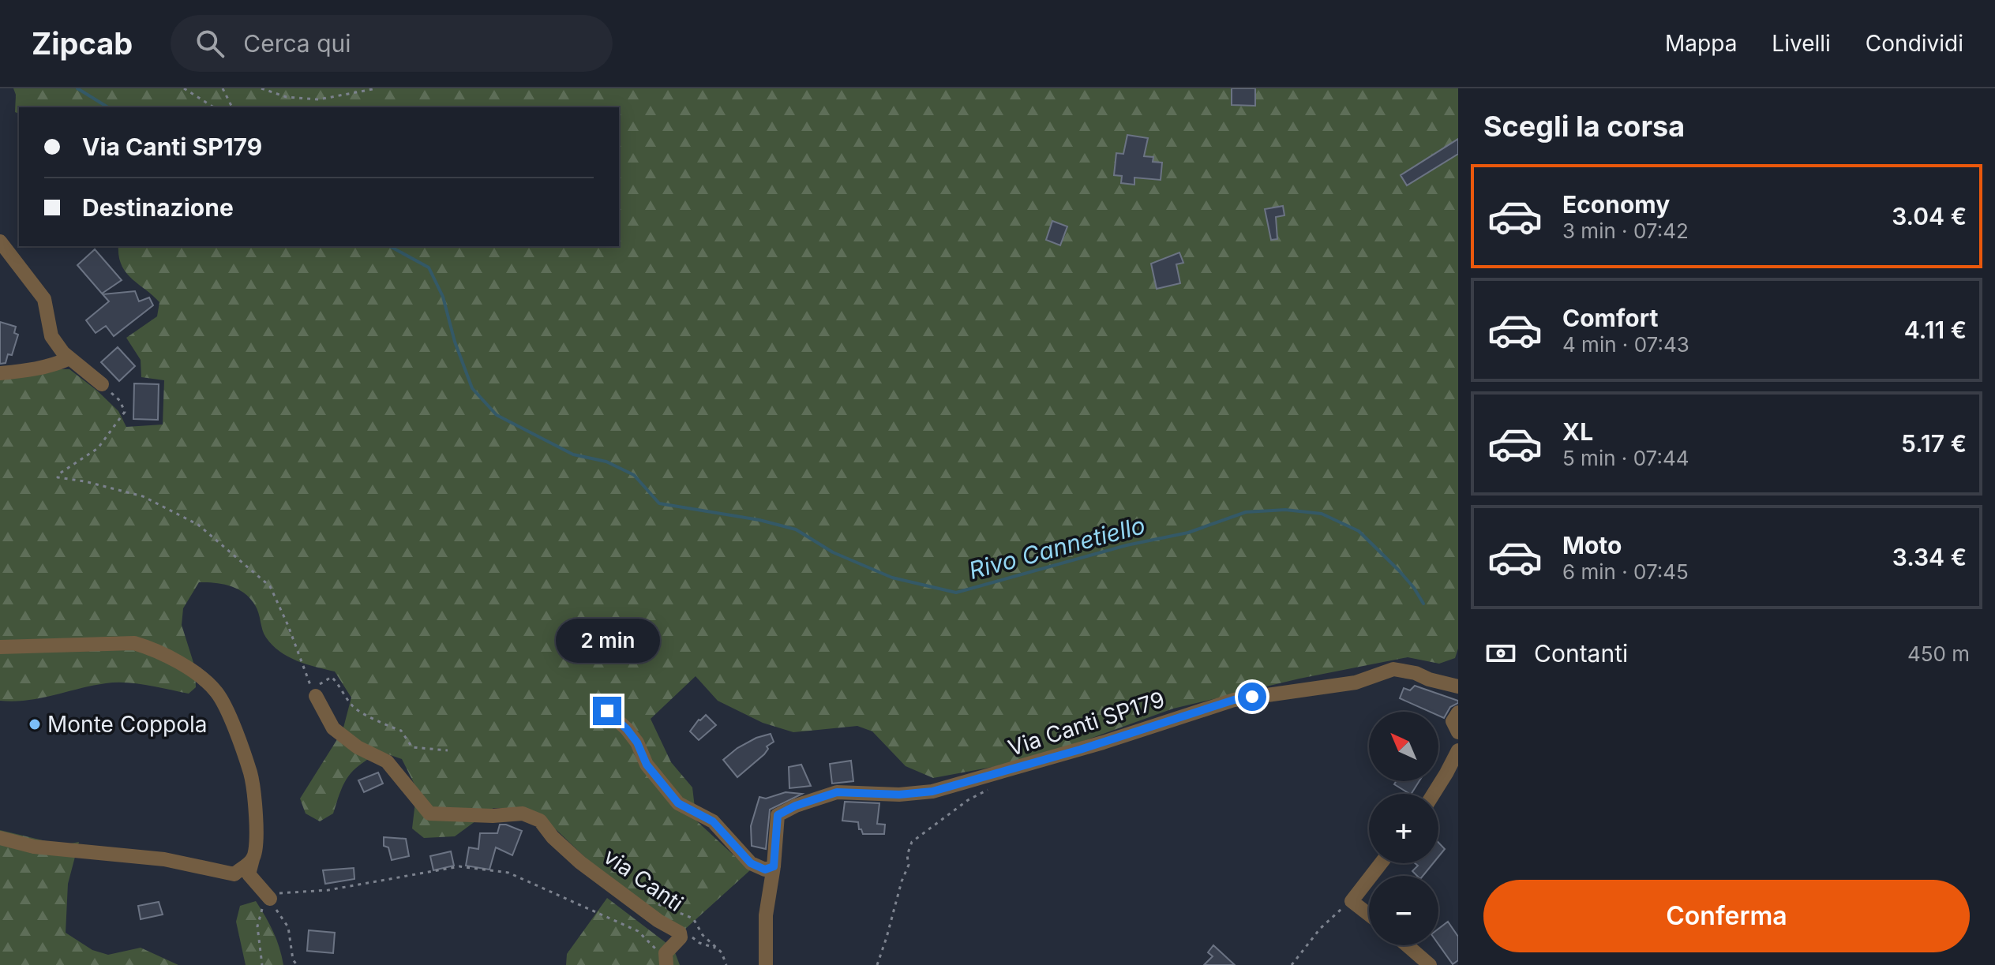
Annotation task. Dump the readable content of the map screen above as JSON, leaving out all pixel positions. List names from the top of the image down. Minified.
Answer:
{"streets":{"street":["Via Canti SP179","via Canti"]},"water":["Rivo Cannetiello"],"places":["Monte Coppola"],"north":"top left","page":{"header":"Zipcab","search":"Cerca qui","nav":["Mappa","Livelli","Condividi"],"heading":"Scegli la corsa","banner":["Via Canti SP179","Destinazione"],"list":[{"name":"Economy","note":"3 min · 07:42","value":"3.04 €"},{"name":"Comfort","note":"4 min · 07:43","value":"4.11 €"},{"name":"XL","note":"5 min · 07:44","value":"5.17 €"},{"name":"Moto","note":"6 min · 07:45","value":"3.34 €"}],"bubble":"2 min","pay":["Contanti","450 m"],"map_buttons":["+","−"],"buttons":"Conferma"}}
